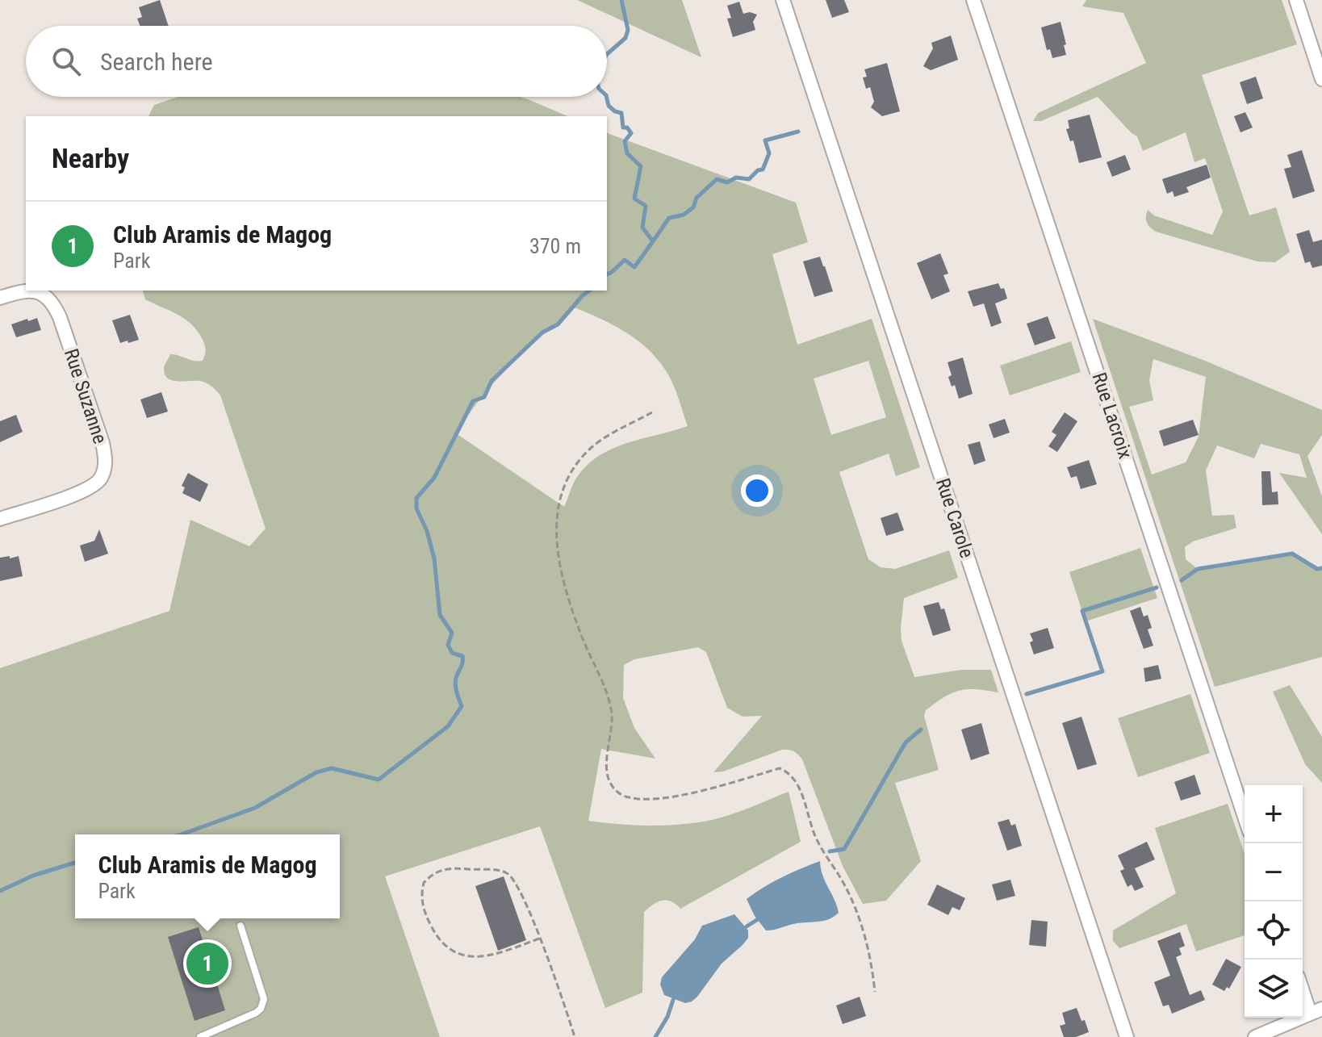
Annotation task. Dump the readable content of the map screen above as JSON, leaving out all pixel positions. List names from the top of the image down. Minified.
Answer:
{"streets":{"street":["Rue Suzanne","Rue Lacroix","Rue Carole"]},"page":{"search":"Search here","heading":"Nearby","list":[{"mark":"1","name":"Club Aramis de Magog","note":"Park","value":"370 m"}],"map_buttons":["+","−"],"popup":["Club Aramis de Magog","Park"],"pins":"1"}}
